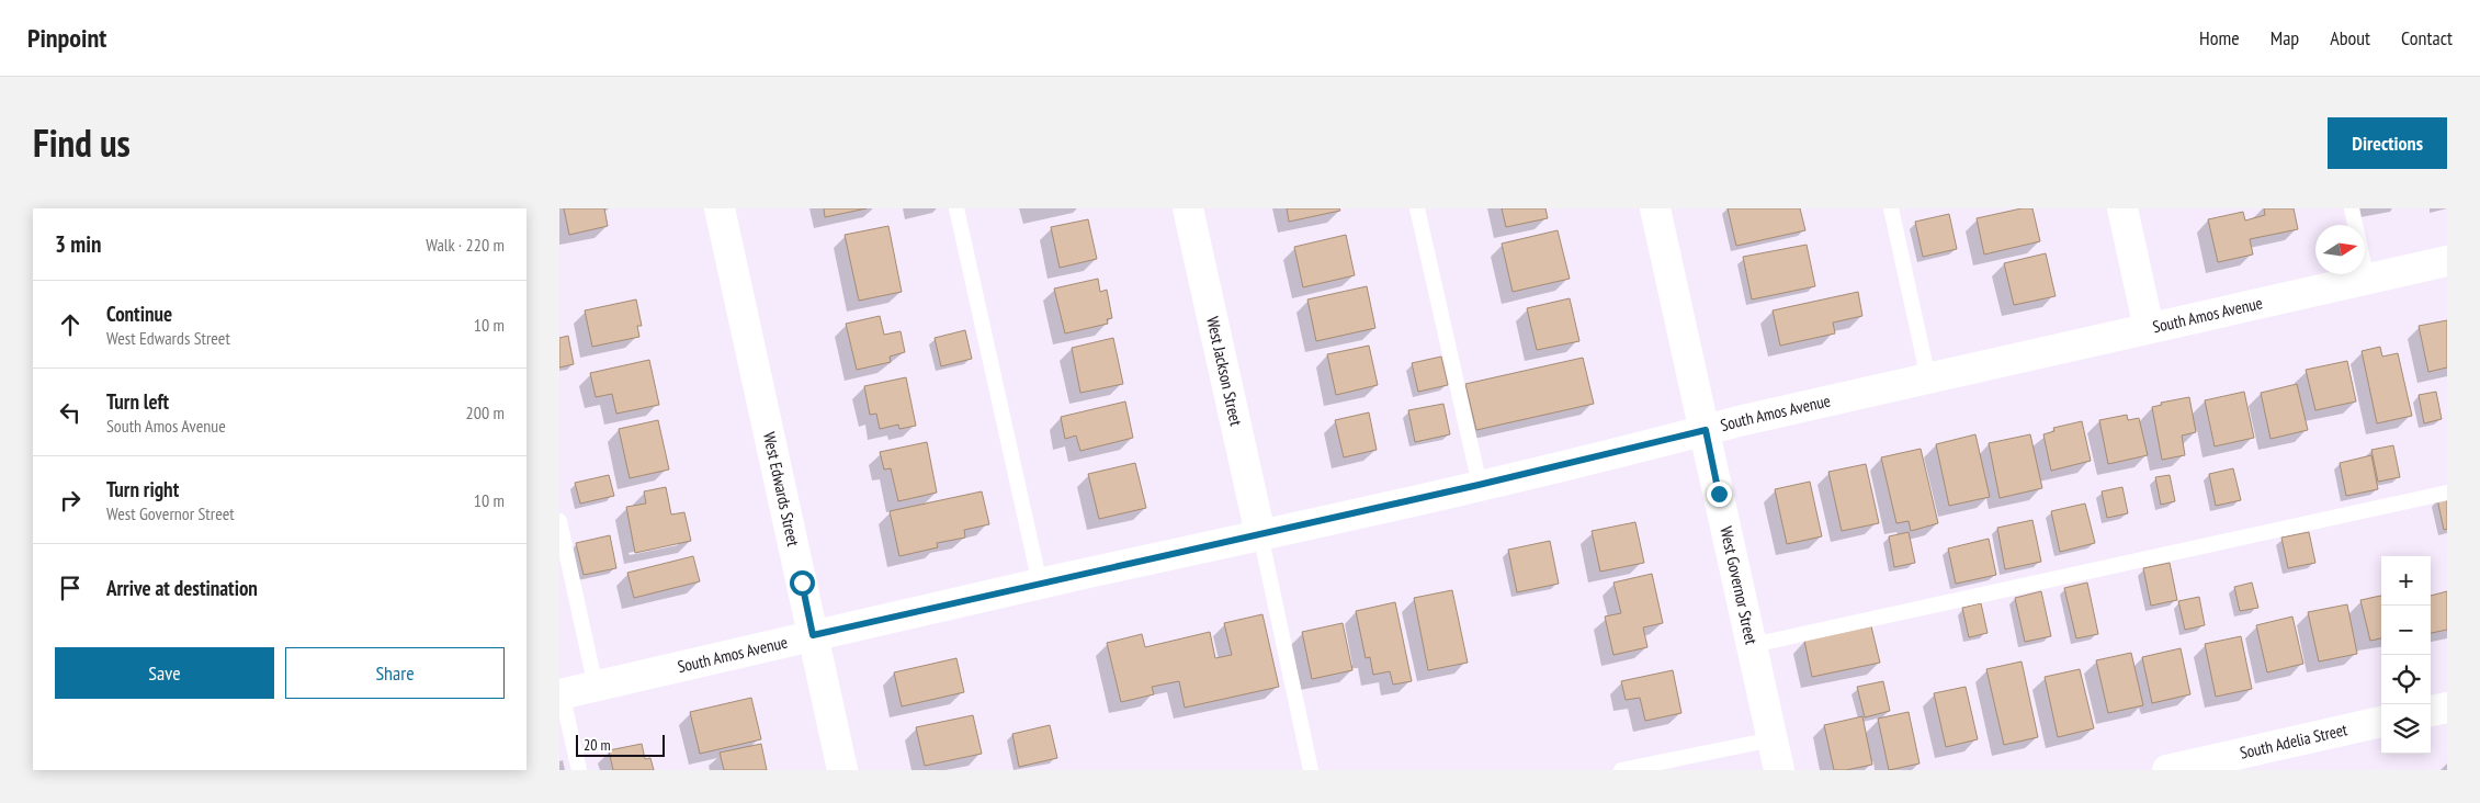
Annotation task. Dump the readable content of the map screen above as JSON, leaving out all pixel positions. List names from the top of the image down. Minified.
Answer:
{"streets":{"street":["South Amos Avenue","West Jackson Street","West Edwards Street","West Governor Street","South Adelia Street"]},"crossings":[["South Amos Avenue","West Jackson Street"],["South Amos Avenue","West Edwards Street"],["South Amos Avenue","West Governor Street"]],"scale_bar":"20 m","north":"right","page":{"header":"Pinpoint","nav":["Home","Map","About","Contact"],"title":"Find us","buttons":["Directions",["Save","Share"]],"heading":["3 min","Walk · 220 m"],"list":[["Continue","West Edwards Street","10 m"],["Turn left","South Amos Avenue","200 m"],["Turn right","West Governor Street","10 m"],"Arrive at destination"],"map_buttons":["+","−"],"scale":"20 m"}}
